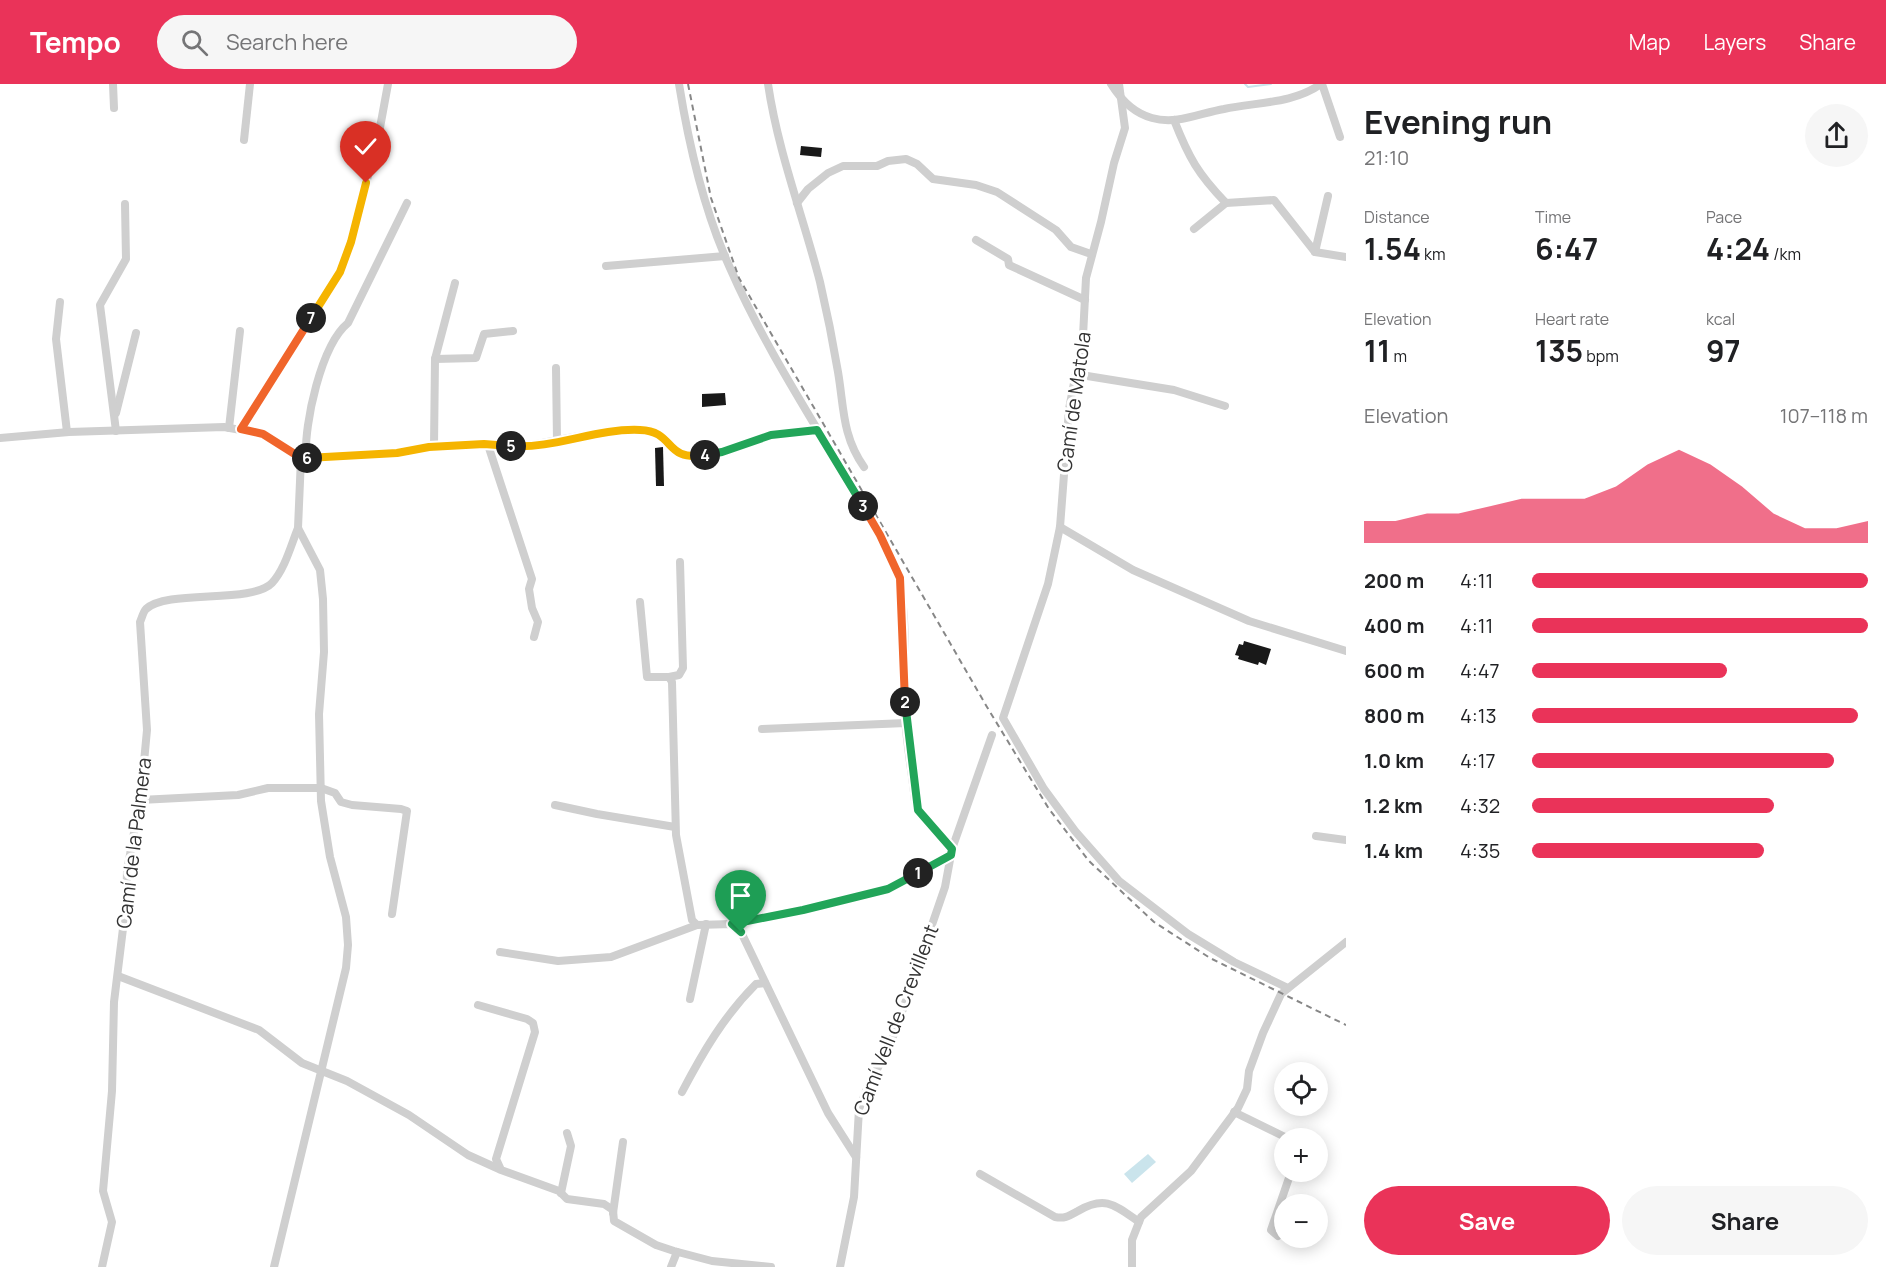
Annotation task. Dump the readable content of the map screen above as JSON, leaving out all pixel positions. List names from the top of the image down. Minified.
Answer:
{"streets":{"street":["Camí de Matola","Camí de la Palmera","Camí Vell de Crevillent"]},"page":{"header":"Tempo","search":"Search here","nav":["Map","Layers","Share"],"heading":["Evening run","21:10"],"stats":[["Distance","1.54 km"],["Time","6:47"],["Pace","4:24 /km"],["Elevation","11 m"],["Heart rate","135 bpm"],["kcal","97"]],"pins":["7","5","4","6","3","2","1"],"chart":["Elevation","107–118 m"],"list":[{"name":"200 m","note":"4:11"},{"name":"400 m","note":"4:11"},{"name":"600 m","note":"4:47"},{"name":"800 m","note":"4:13"},{"name":"1.0 km","note":"4:17"},{"name":"1.2 km","note":"4:32"},{"name":"1.4 km","note":"4:35"}],"map_buttons":["+","−"],"buttons":["Save","Share"]}}
